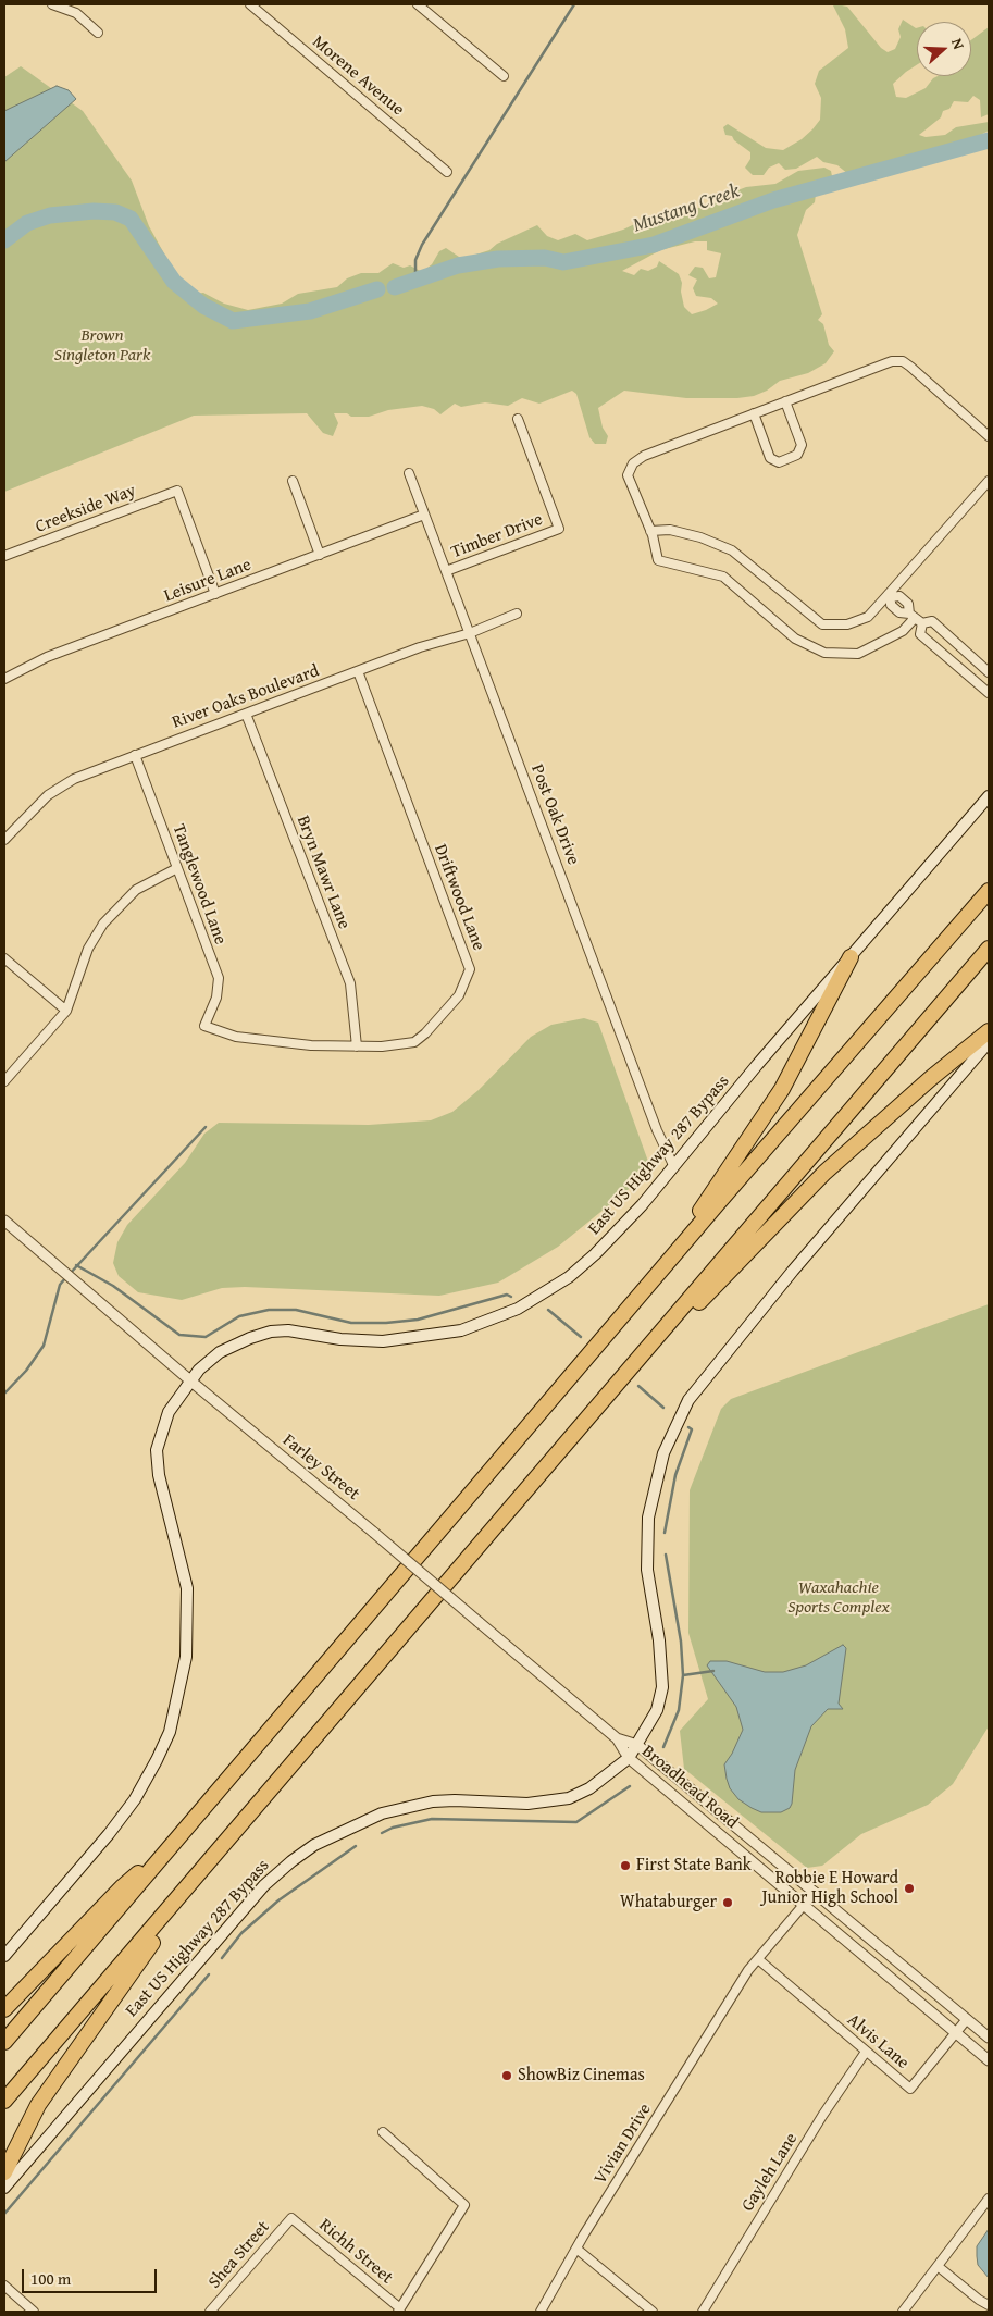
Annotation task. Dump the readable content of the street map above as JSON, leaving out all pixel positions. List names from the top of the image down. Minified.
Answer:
{"streets":{"main road":["East US Highway 287 Bypass"],"street":["Morene Avenue","Creekside Way","Timber Drive","Leisure Lane","River Oaks Boulevard","Post Oak Drive","Bryn Mawr Lane","Tanglewood Lane","Driftwood Lane","Farley Street","Broadhead Road","Alvis Lane","Vivian Drive","Gayleh Lane","Richh Street","Shea Street"]},"crossings":[["Creekside Way","Leisure Lane"],["Timber Drive","Post Oak Drive"],["Leisure Lane","Post Oak Drive"],["River Oaks Boulevard","Post Oak Drive"],["River Oaks Boulevard","Bryn Mawr Lane"],["River Oaks Boulevard","Tanglewood Lane"],["River Oaks Boulevard","Driftwood Lane"],["Post Oak Drive","East US Highway 287 Bypass"],["Bryn Mawr Lane","Driftwood Lane"],["Tanglewood Lane","Driftwood Lane"],["East US Highway 287 Bypass","Farley Street"],["East US Highway 287 Bypass","Broadhead Road"],["Farley Street","Broadhead Road"],["Broadhead Road","Alvis Lane"],["Broadhead Road","Vivian Drive"],["Alvis Lane","Vivian Drive"],["Alvis Lane","Gayleh Lane"],["Richh Street","Shea Street"]],"water":["Mustang Creek"],"parks":["Brown Singleton Park","Waxahachie Sports Complex"],"places":["First State Bank","Robbie E Howard Junior High School","Whataburger","ShowBiz Cinemas"],"scale_bar":"100 m","north":"right"}
